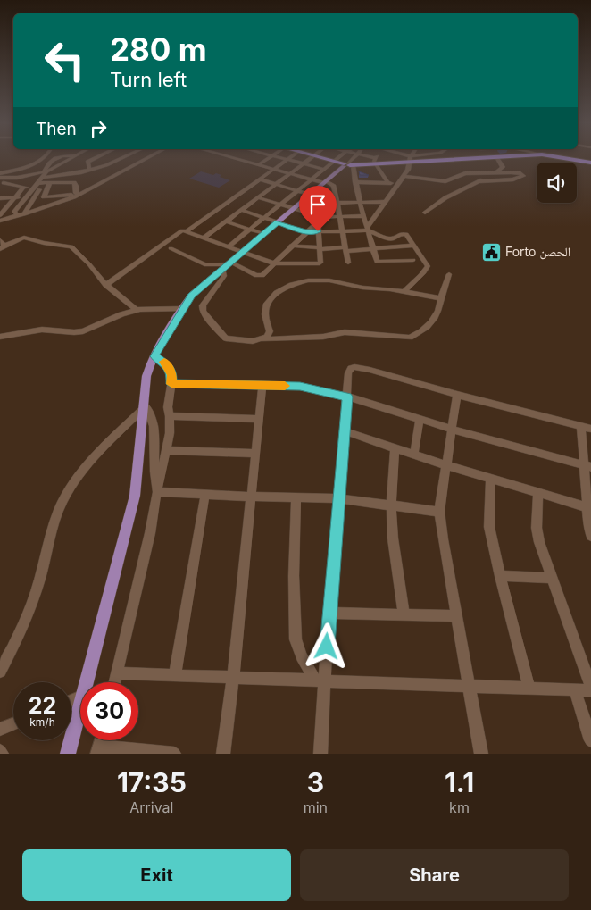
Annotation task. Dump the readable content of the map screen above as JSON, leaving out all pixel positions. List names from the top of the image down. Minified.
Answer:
{"places":{"public building":["Forto الحصن"]},"page":{"turn":["280 m","Turn left"],"then":"Then","speed":"22 km/h","limit":"30","eta":["17:35","Arrival","3","min","1.1","km"],"buttons":["Exit","Share"]}}
